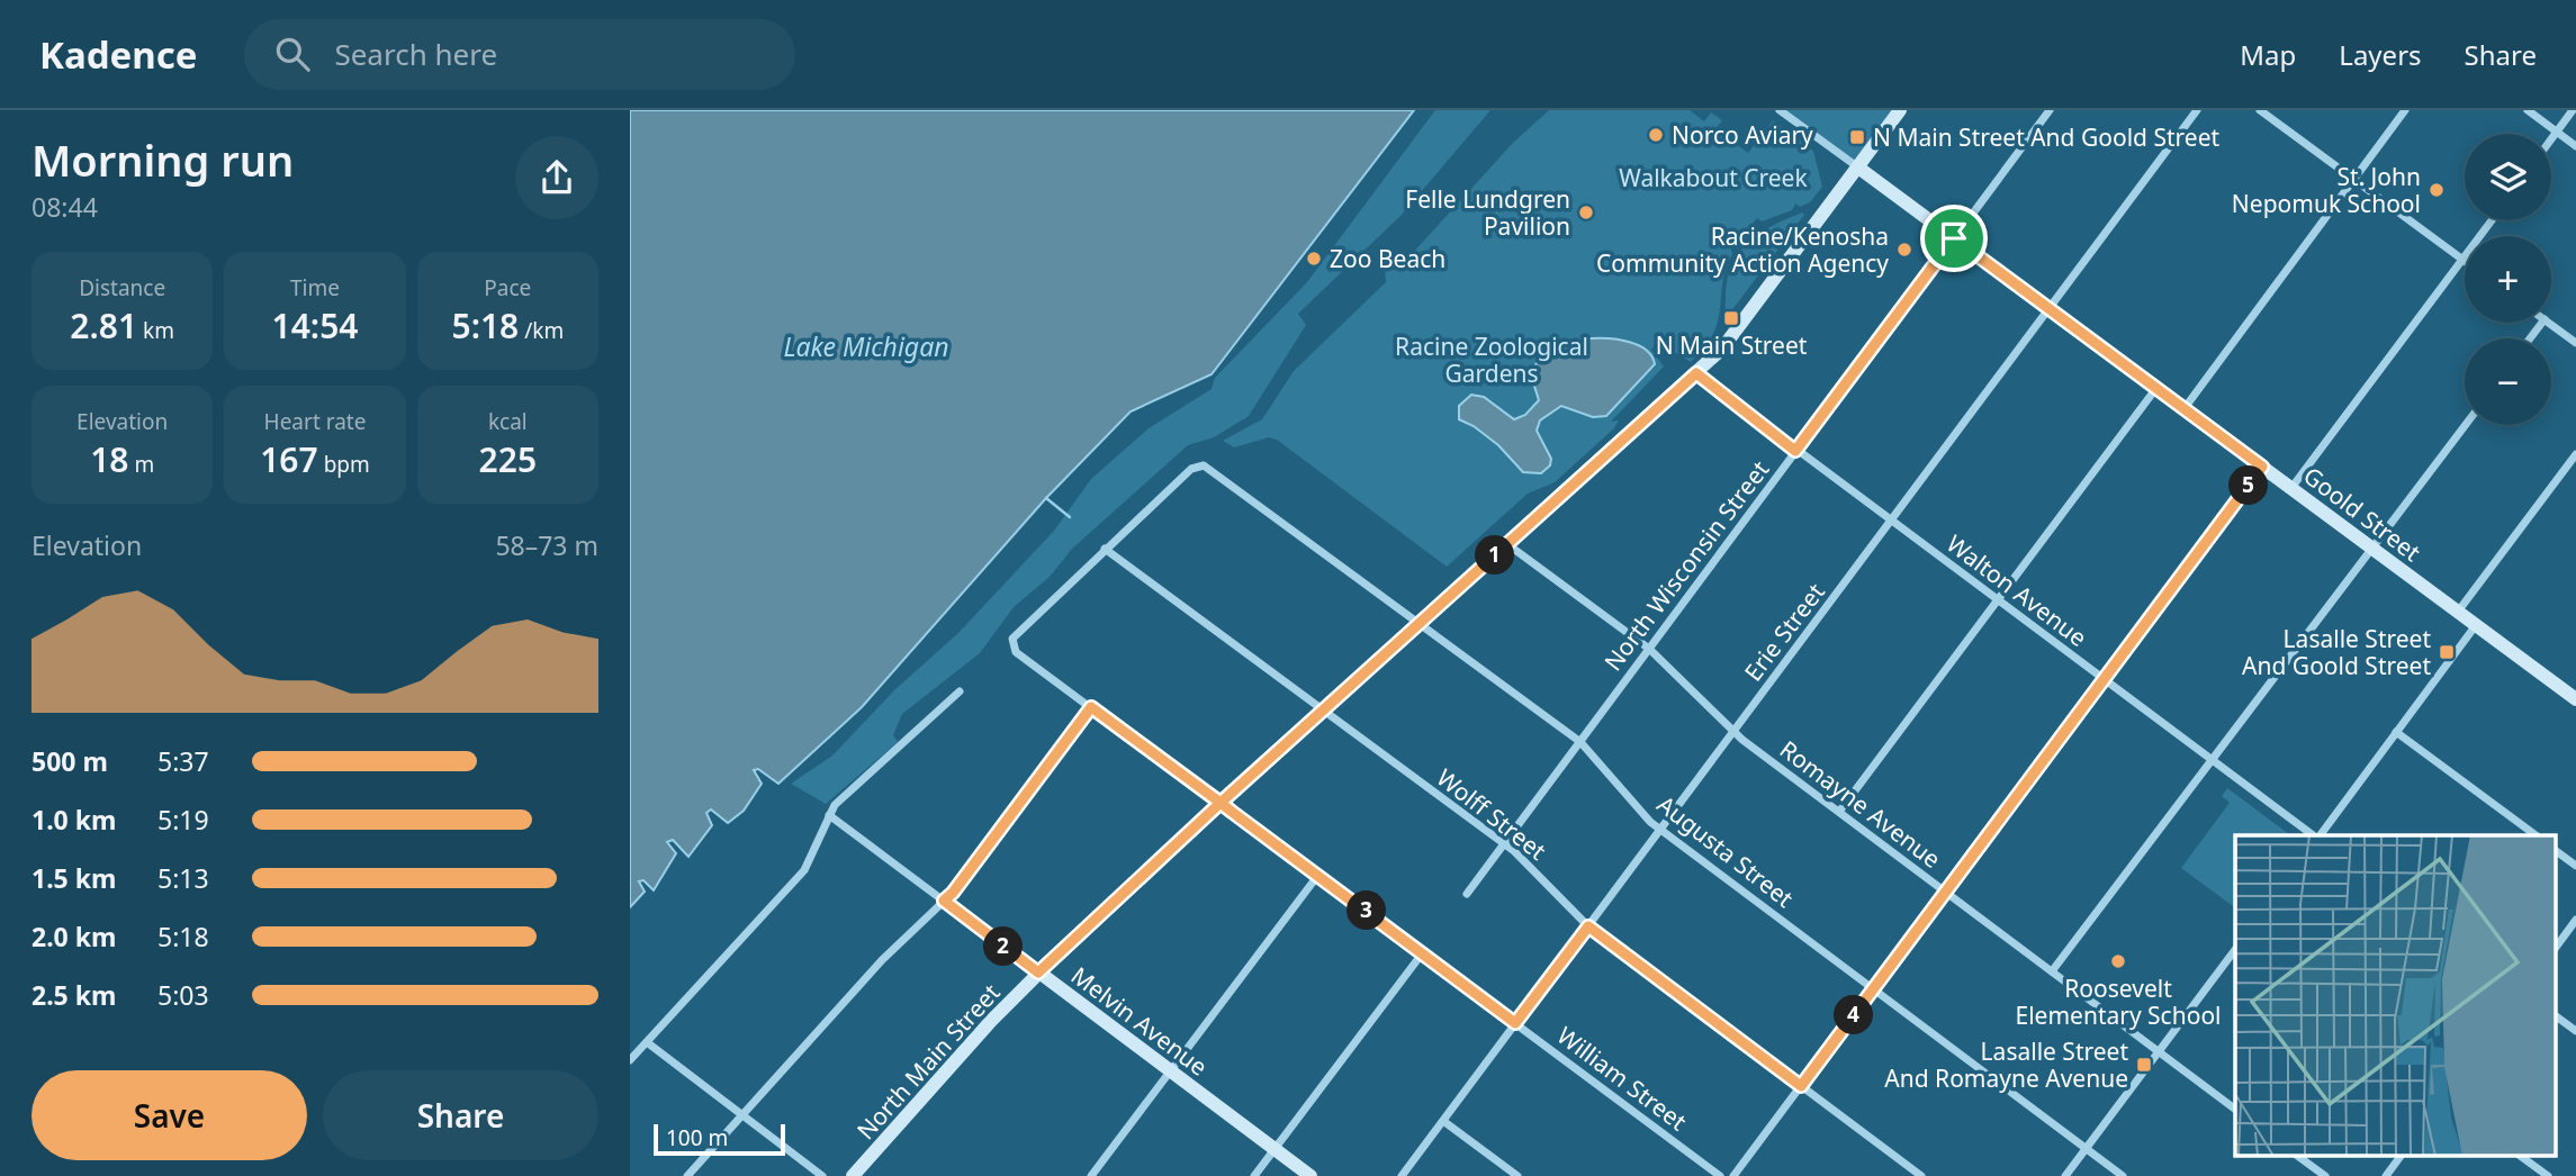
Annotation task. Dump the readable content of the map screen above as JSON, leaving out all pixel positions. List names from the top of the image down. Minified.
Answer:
{"streets":{"main road":["Goold Street","Melvin Avenue","North Main Street"],"street":["North Wisconsin Street","Walton Avenue","Erie Street","Romayne Avenue","Wolff Street","Augusta Street","William Street"]},"crossings":[["Goold Street","North Wisconsin Street"],["Goold Street","Erie Street"],["Goold Street","North Main Street"],["North Wisconsin Street","Walton Avenue"],["North Wisconsin Street","Romayne Avenue"],["North Wisconsin Street","Wolff Street"],["North Wisconsin Street","Augusta Street"],["Walton Avenue","Erie Street"],["Walton Avenue","North Main Street"],["Erie Street","Romayne Avenue"],["Erie Street","Wolff Street"],["Erie Street","Augusta Street"],["Erie Street","William Street"],["Romayne Avenue","North Main Street"],["Wolff Street","Augusta Street"],["Wolff Street","North Main Street"],["Wolff Street","William Street"],["Augusta Street","North Main Street"],["Augusta Street","William Street"],["Melvin Avenue","North Main Street"],["North Main Street","William Street"]],"water":["Lake Michigan"],"parks":["Walkabout Creek","Racine Zoological Gardens"],"places":{"other":["Norco Aviary","St. John Nepomuk School","Felle Lundgren Pavilion","Racine/Kenosha Community Action Agency","Zoo Beach","Roosevelt Elementary School"],"transit":["N Main Street And Goold Street","N Main Street","Lasalle Street And Goold Street","Lasalle Street And Romayne Avenue"]},"scale_bar":"100 m","page":{"header":"Kadence","search":"Search here","nav":["Map","Layers","Share"],"heading":["Morning run","08:44"],"map_buttons":["+","−"],"stats":[["Distance","2.81 km"],["Time","14:54"],["Pace","5:18 /km"],["Elevation","18 m"],["Heart rate","167 bpm"],["kcal","225"]],"pins":["5","1","3","2","4"],"chart":["Elevation","58–73 m"],"list":[{"name":"500 m","note":"5:37"},{"name":"1.0 km","note":"5:19"},{"name":"1.5 km","note":"5:13"},{"name":"2.0 km","note":"5:18"},{"name":"2.5 km","note":"5:03"}],"buttons":["Save","Share"],"scale":"100 m"}}
